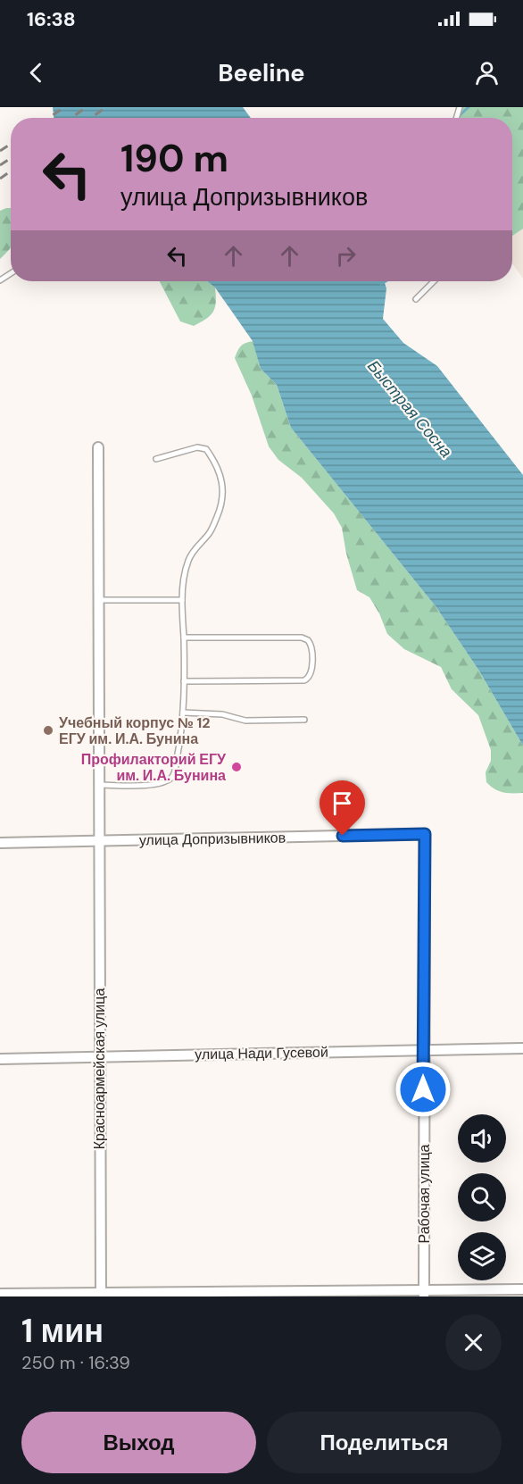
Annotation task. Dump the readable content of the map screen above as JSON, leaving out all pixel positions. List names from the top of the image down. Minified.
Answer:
{"streets":{"street":["улица Допризывников","улица Нади Гусевой","Красноармейская улица","Рабочая улица"]},"crossings":[["улица Допризывников","Красноармейская улица"],["улица Допризывников","Рабочая улица"],["улица Нади Гусевой","Красноармейская улица"],["улица Нади Гусевой","Рабочая улица"]],"water":["Быстрая Сосна"],"places":["Учебный корпус № 12 ЕГУ им. И.А. Бунина","Профилакторий ЕГУ им. И.А. Бунина"],"page":{"status":"16:38","header":"Beeline","turn":["190 m","улица Допризывников"],"heading":["1 мин","250 m · 16:39"],"buttons":["Выход","Поделиться"]}}
